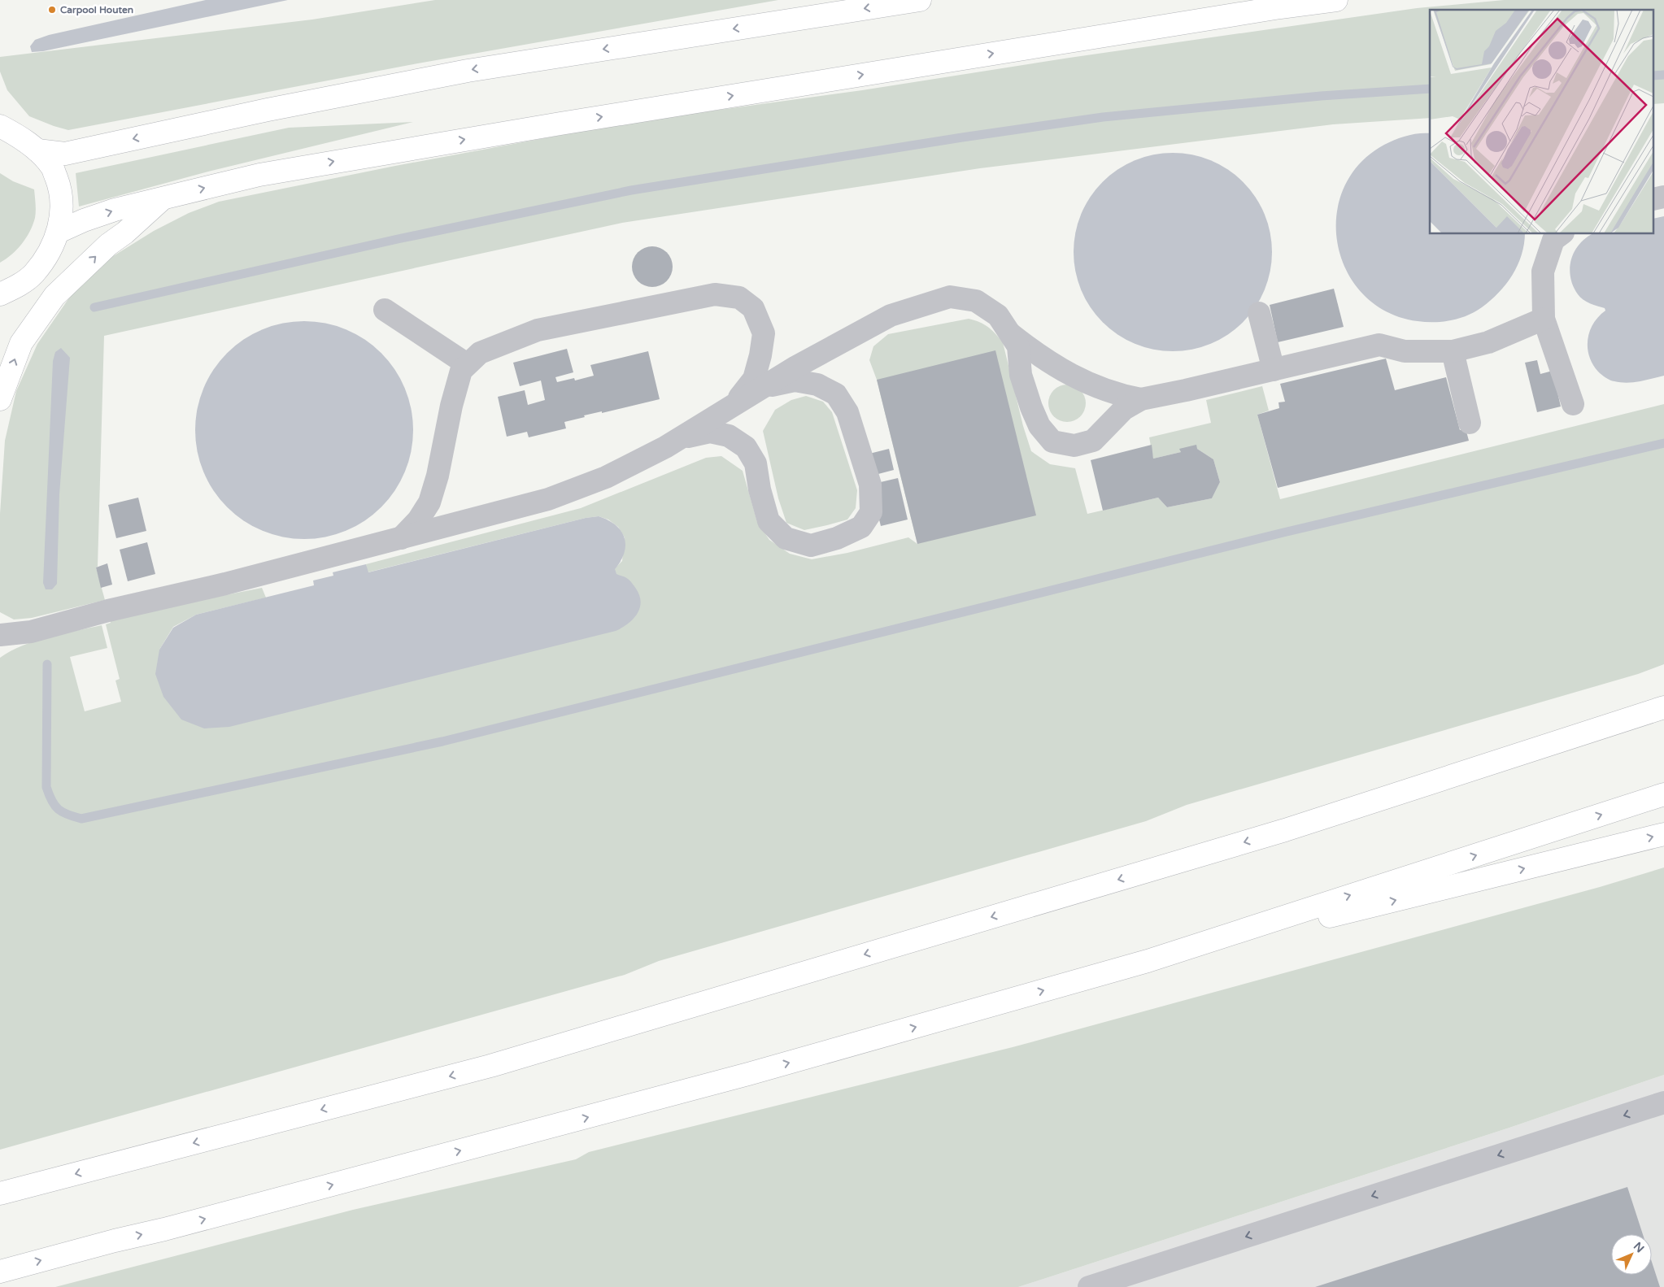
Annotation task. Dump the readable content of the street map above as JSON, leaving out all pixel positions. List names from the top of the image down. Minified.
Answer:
{"places":["Carpool Houten"],"north":"top right"}
